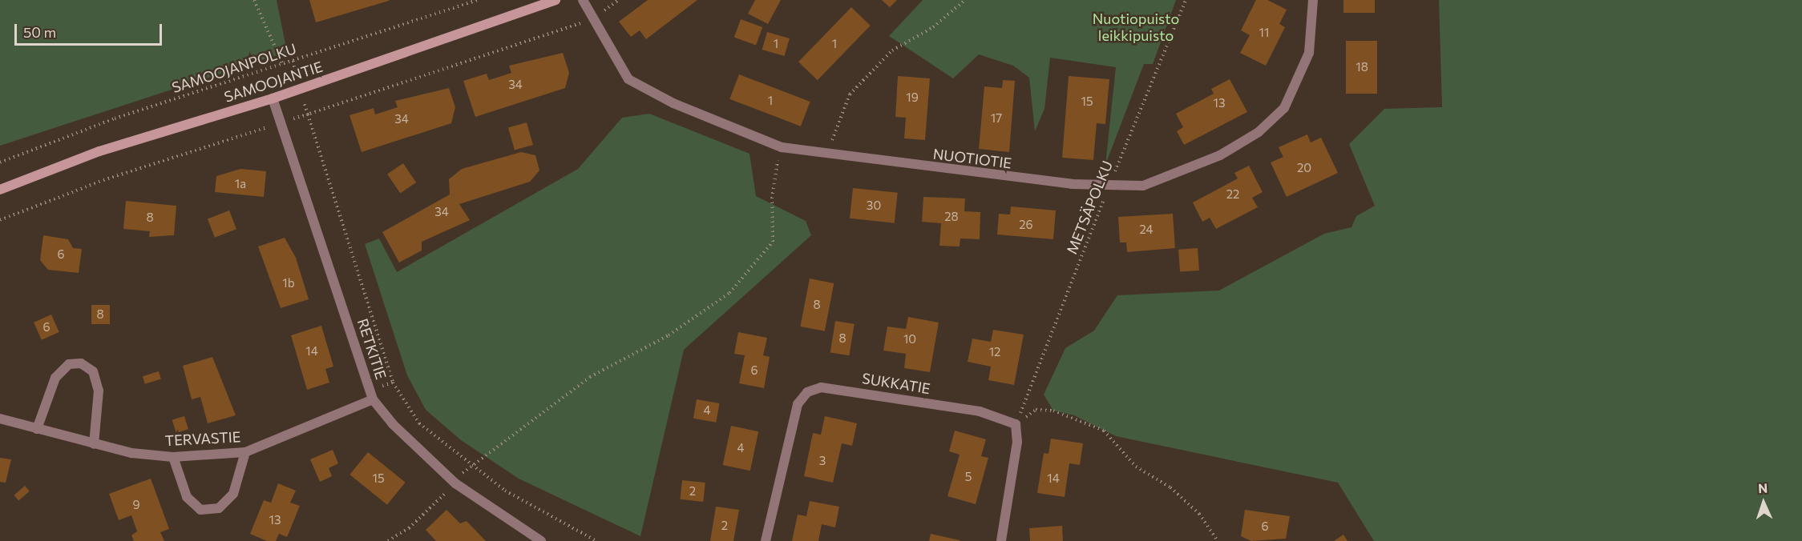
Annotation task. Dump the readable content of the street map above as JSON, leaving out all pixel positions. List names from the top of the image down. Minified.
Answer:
{"streets":{"street":["SAMOOJANTIE","NUOTIOTIE","RETKITIE","SUKKATIE","TERVASTIE"],"path":["SAMOOJANPOLKU","METSÄPOLKU"]},"crossings":[["SAMOOJANTIE","RETKITIE"],["NUOTIOTIE","METSÄPOLKU"],["METSÄPOLKU","SUKKATIE"],["RETKITIE","TERVASTIE"]],"parks":["Nuotiopuisto leikkipuisto"],"house_numbers":["11","1","1","18","34","19","1","15","13","17","34","20","1a","22","30","34","28","8","26","24","6","1b","8","8","6","8","10","14","12","6","4","4","3","5","15","14","2","9","13","2","6"],"scale_bar":"50 m","north":"top"}
